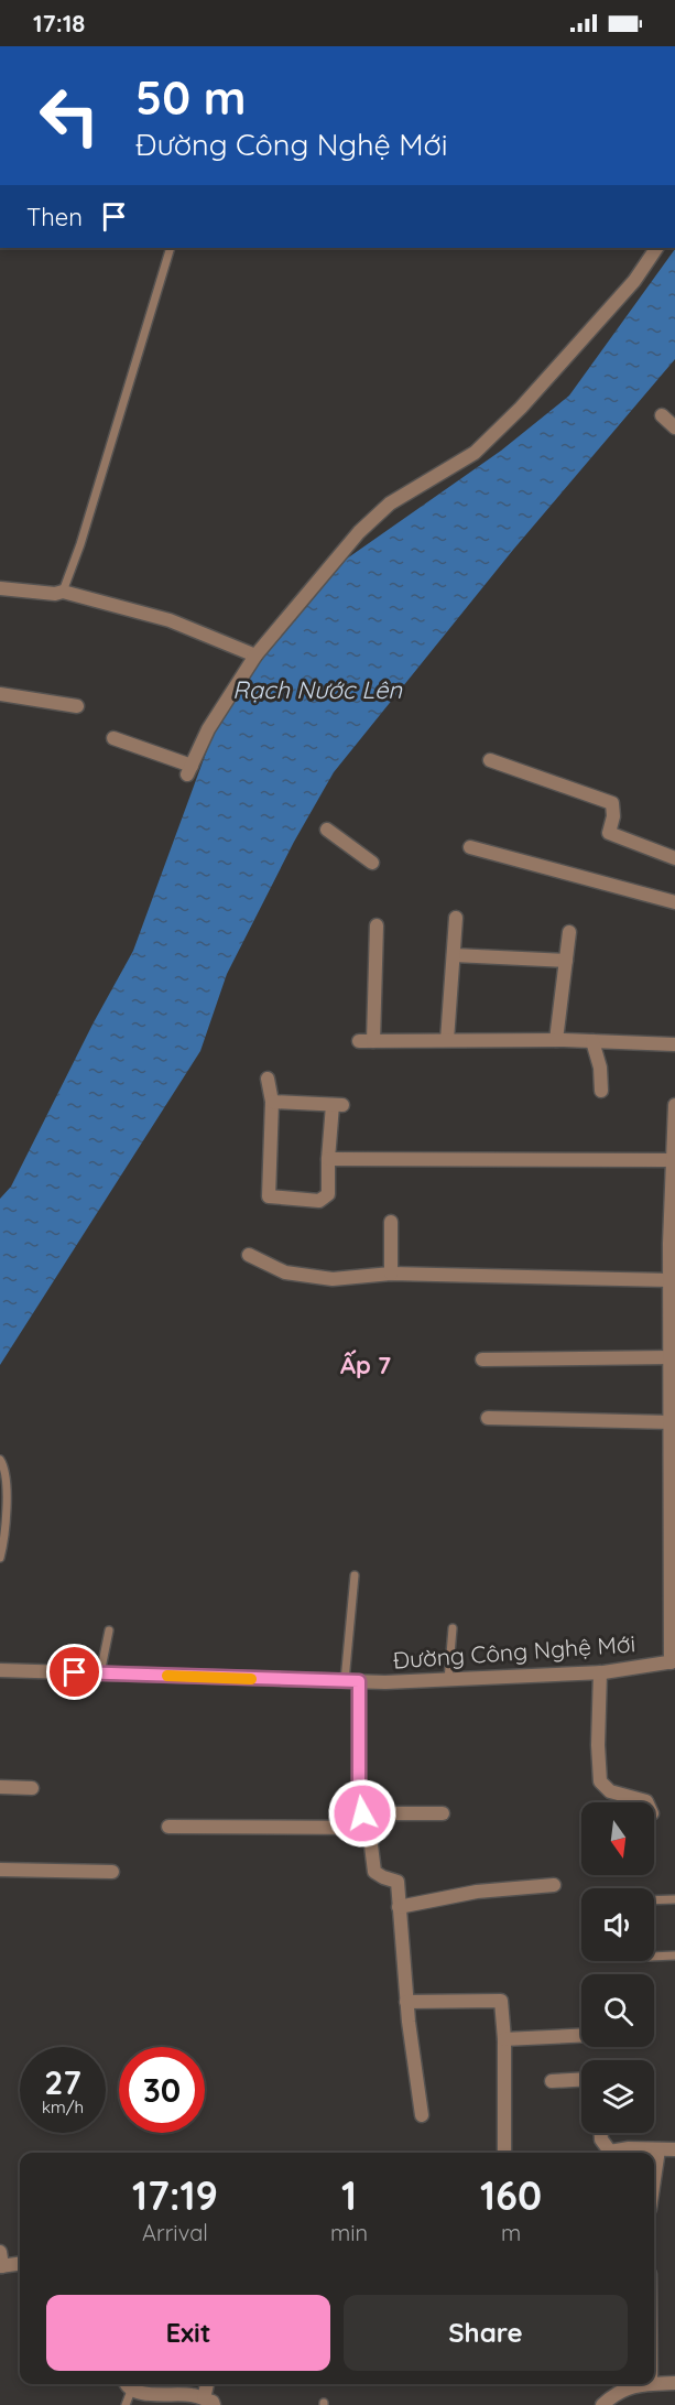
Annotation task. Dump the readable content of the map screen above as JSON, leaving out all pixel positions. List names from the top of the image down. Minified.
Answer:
{"streets":{"street":["Đường Công Nghệ Mới"]},"districts":["Ấp 7"],"water":["Rạch Nước Lên"],"north":"bottom","page":{"status":"17:18","turn":["50 m","Đường Công Nghệ Mới"],"then":"Then","speed":"27 km/h","limit":"30","eta":["17:19","Arrival","1","min","160","m"],"buttons":["Exit","Share"]}}
